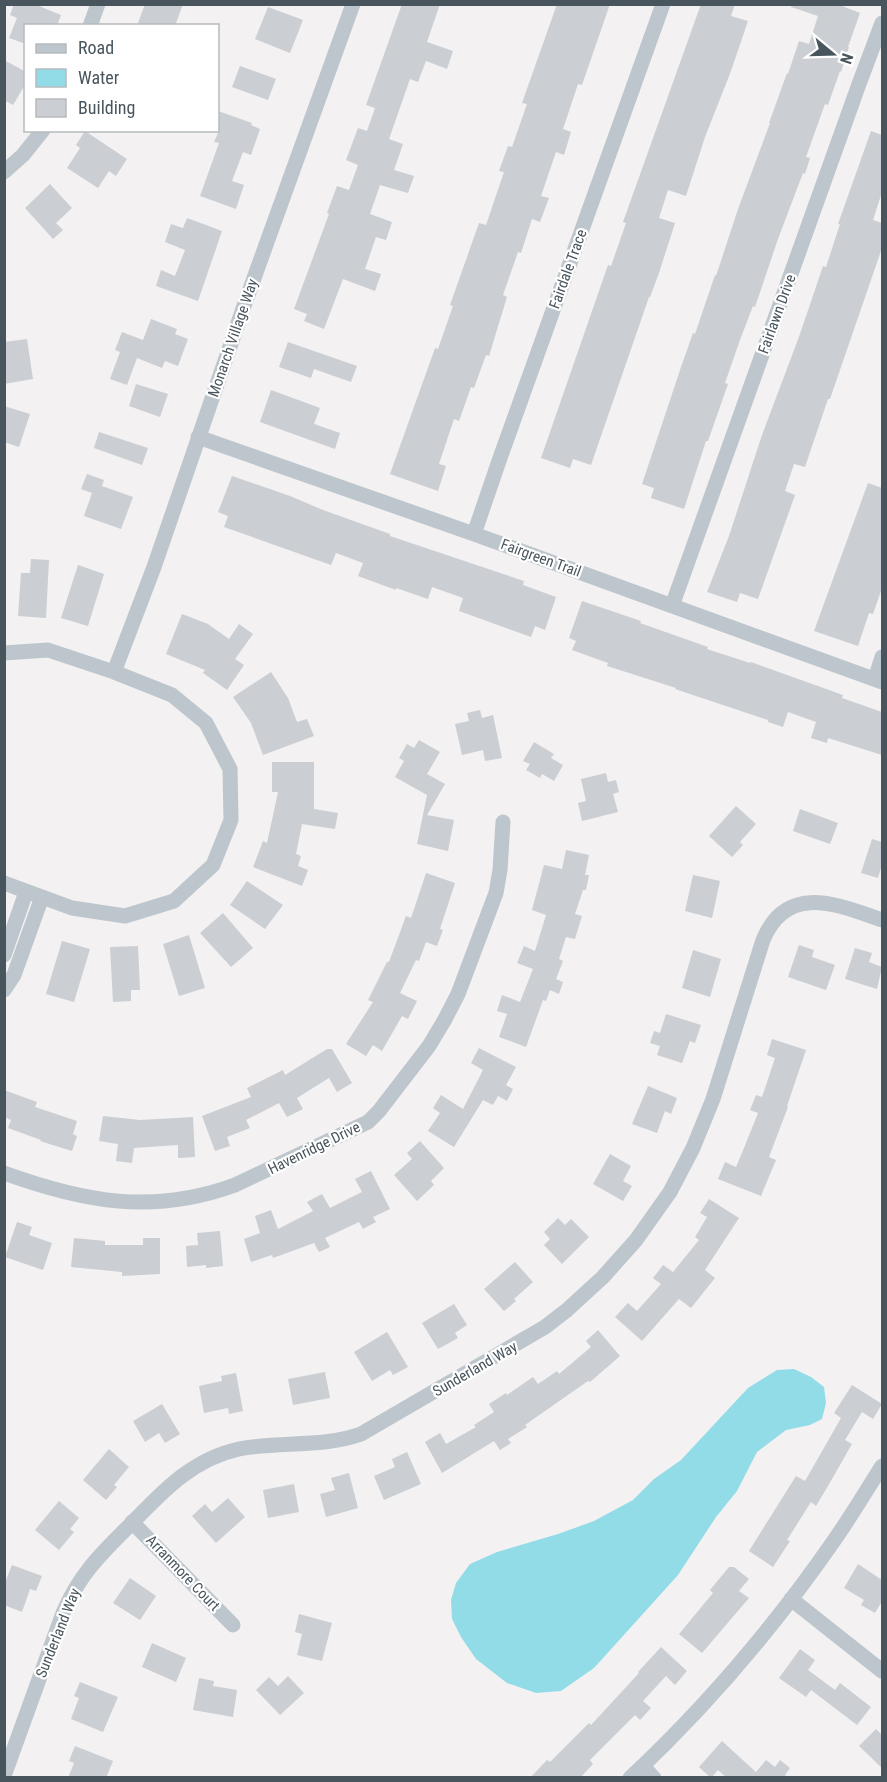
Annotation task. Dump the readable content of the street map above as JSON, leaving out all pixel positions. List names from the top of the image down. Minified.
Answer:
{"streets":{"street":["Fairdale Trace","Fairlawn Drive","Monarch Village Way","Fairgreen Trail","Havenridge Drive","Sunderland Way","Arranmore Court"]},"crossings":[["Fairdale Trace","Fairgreen Trail"],["Fairlawn Drive","Fairgreen Trail"],["Monarch Village Way","Fairgreen Trail"],["Sunderland Way","Arranmore Court"]],"legend":["Road","Water","Building"],"north":"right"}
